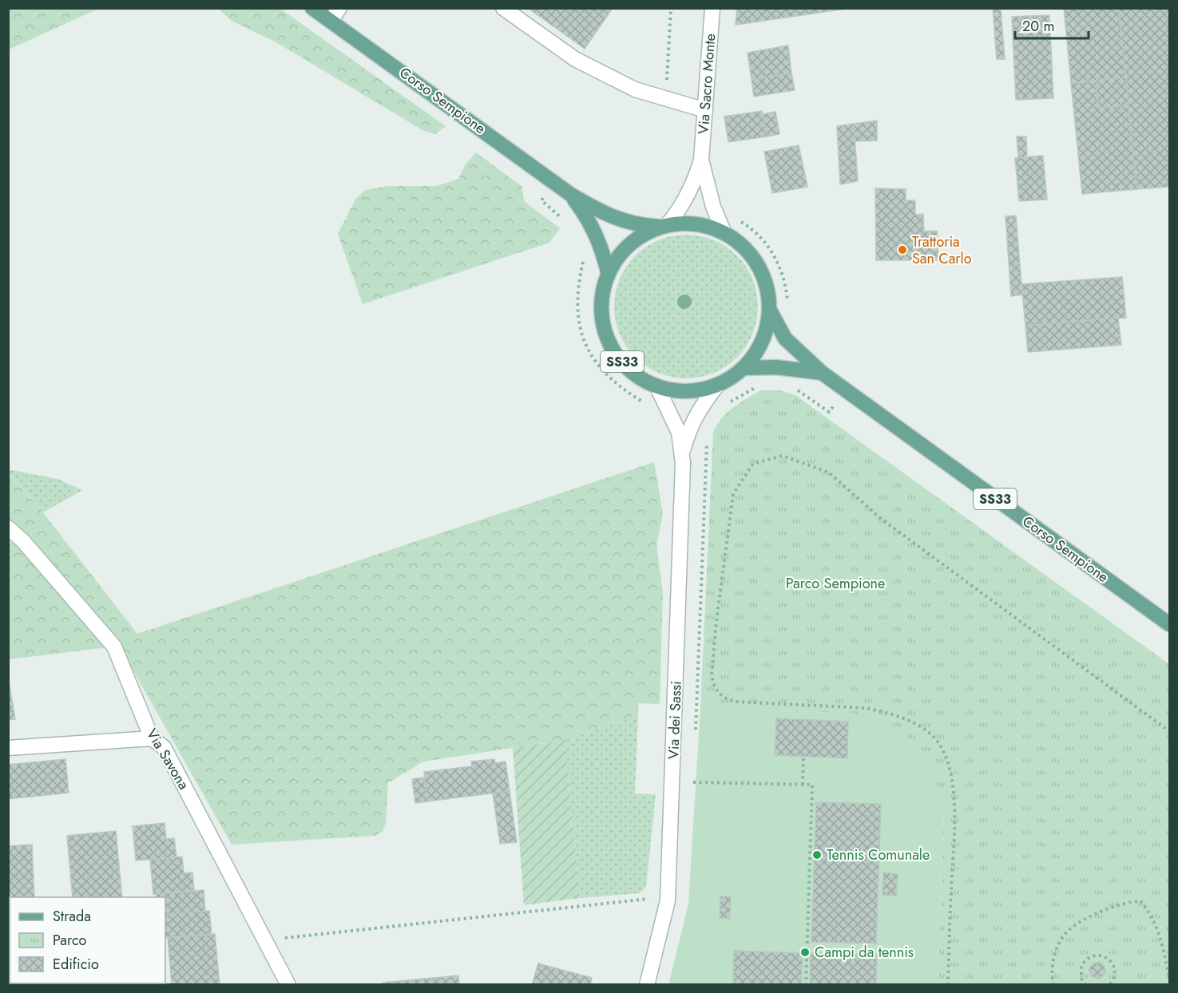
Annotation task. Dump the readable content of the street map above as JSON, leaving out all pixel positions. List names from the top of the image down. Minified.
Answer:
{"streets":{"main road":["Corso Sempione","SS33"],"street":["Via Sacro Monte","Via dei Sassi","Via Savona"]},"crossings":[["Via Sacro Monte","SS33"],["Via Sacro Monte","Via dei Sassi"],["Corso Sempione","SS33"],["SS33","Via dei Sassi"]],"parks":["Parco Sempione"],"places":["Trattoria San Carlo","Tennis Comunale","Campi da tennis"],"legend":["Strada","Parco","Edificio"],"scale_bar":"20 m"}
